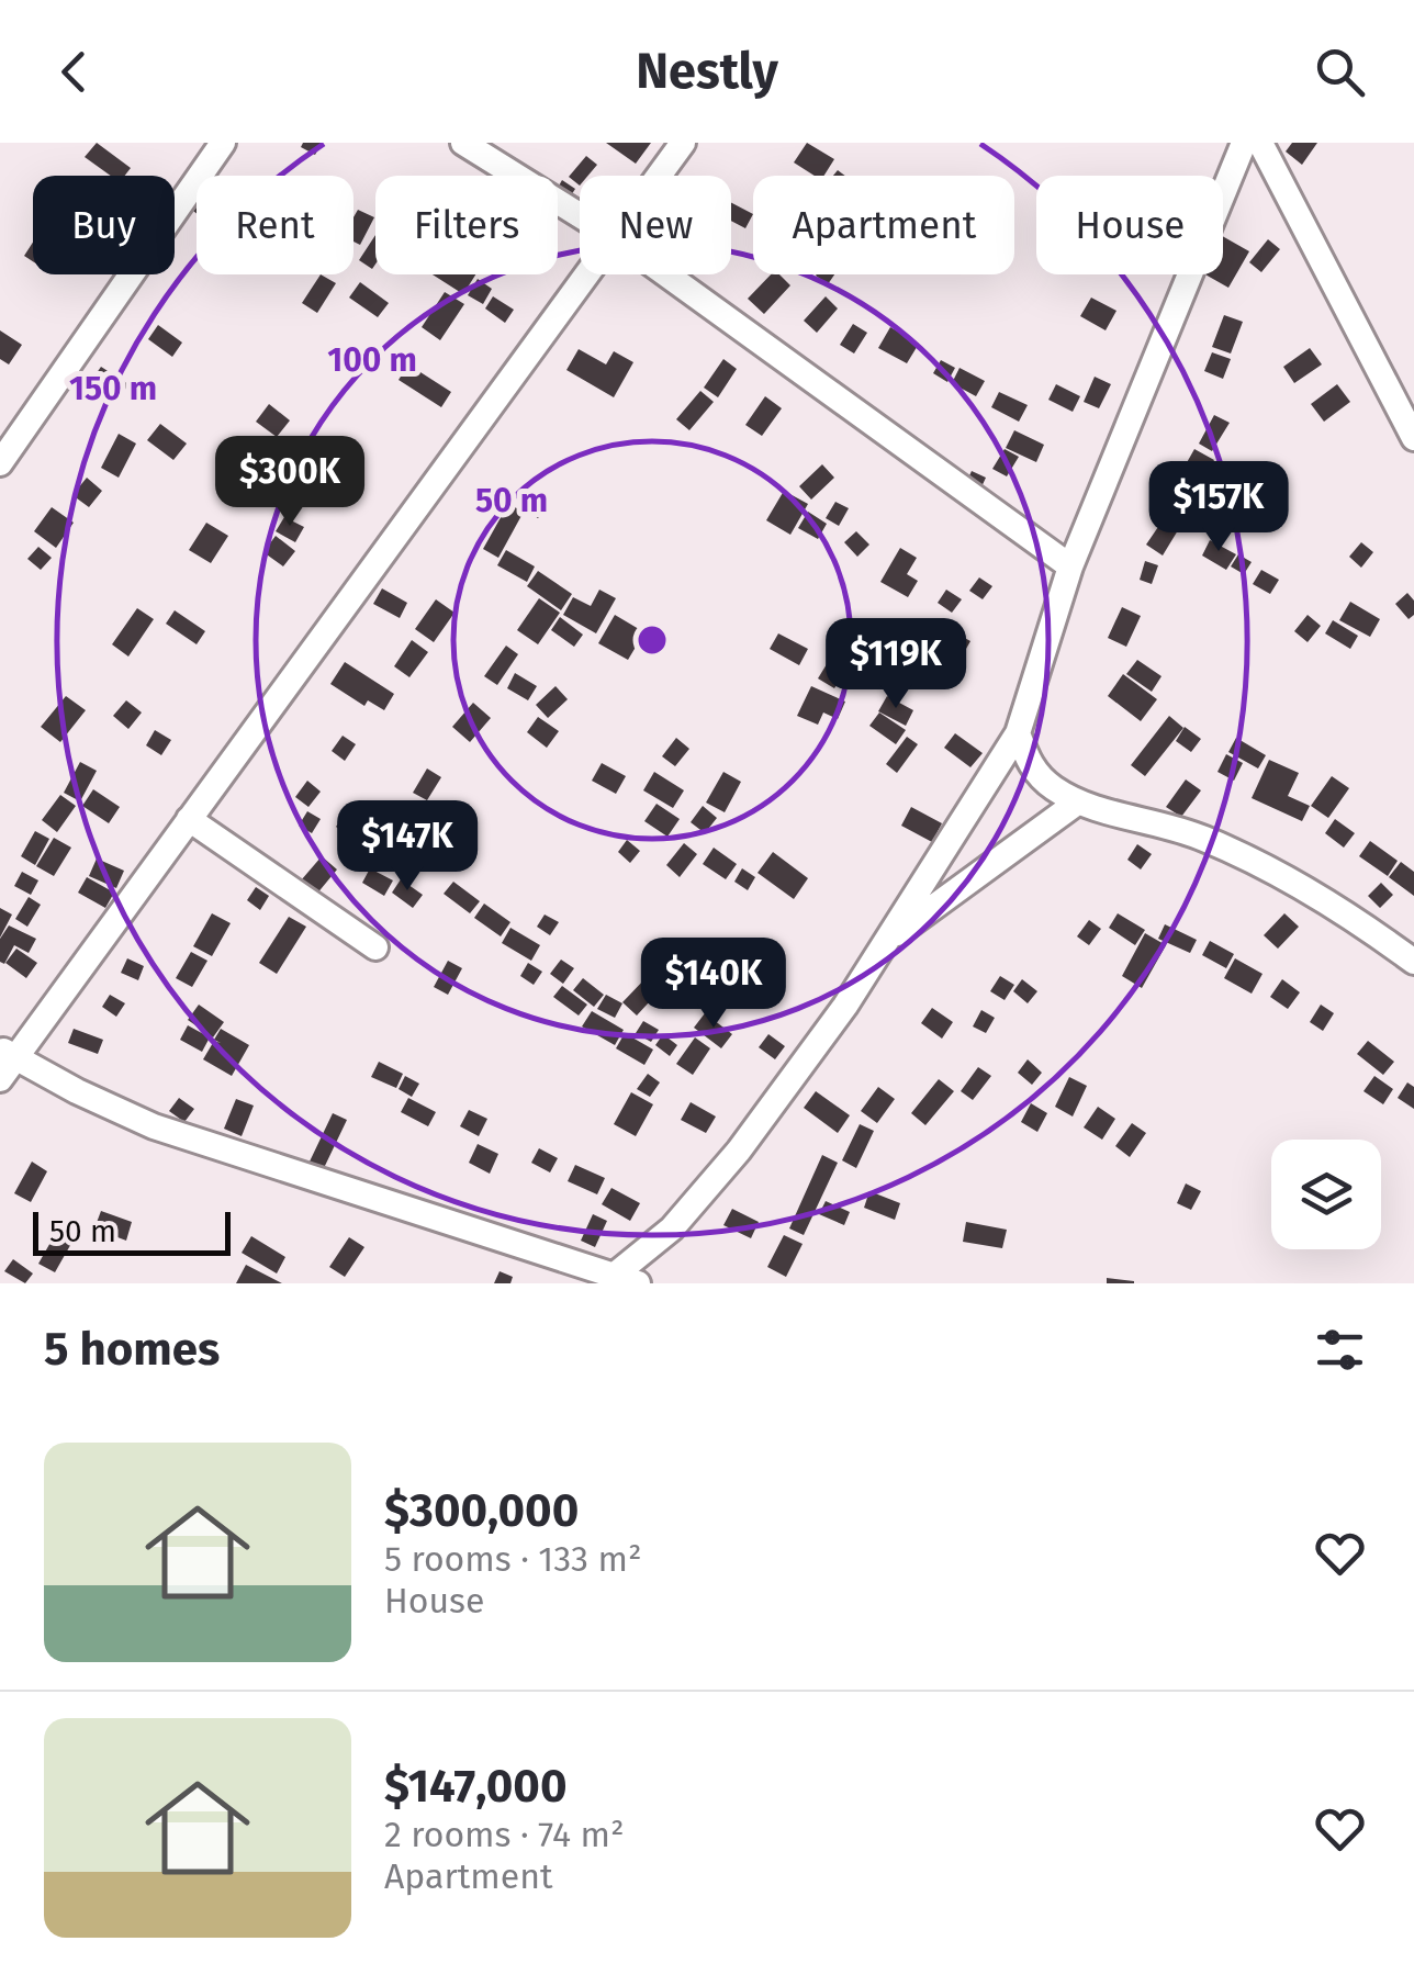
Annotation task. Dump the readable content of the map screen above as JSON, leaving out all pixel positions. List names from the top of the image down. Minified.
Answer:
{"scale_bar":"50 m","page":{"header":"Nestly","chip":["Buy","Rent","Filters","New","Apartment","House"],"price":["$300K","$157K","$119K","$147K","$140K"],"scale":"50 m","heading":"5 homes","list":[{"name":"$300,000","note":"5 rooms · 133 m² · House"},{"name":"$147,000","note":"2 rooms · 74 m² · Apartment"}]},"rings":["100 m","150 m","50 m"]}
